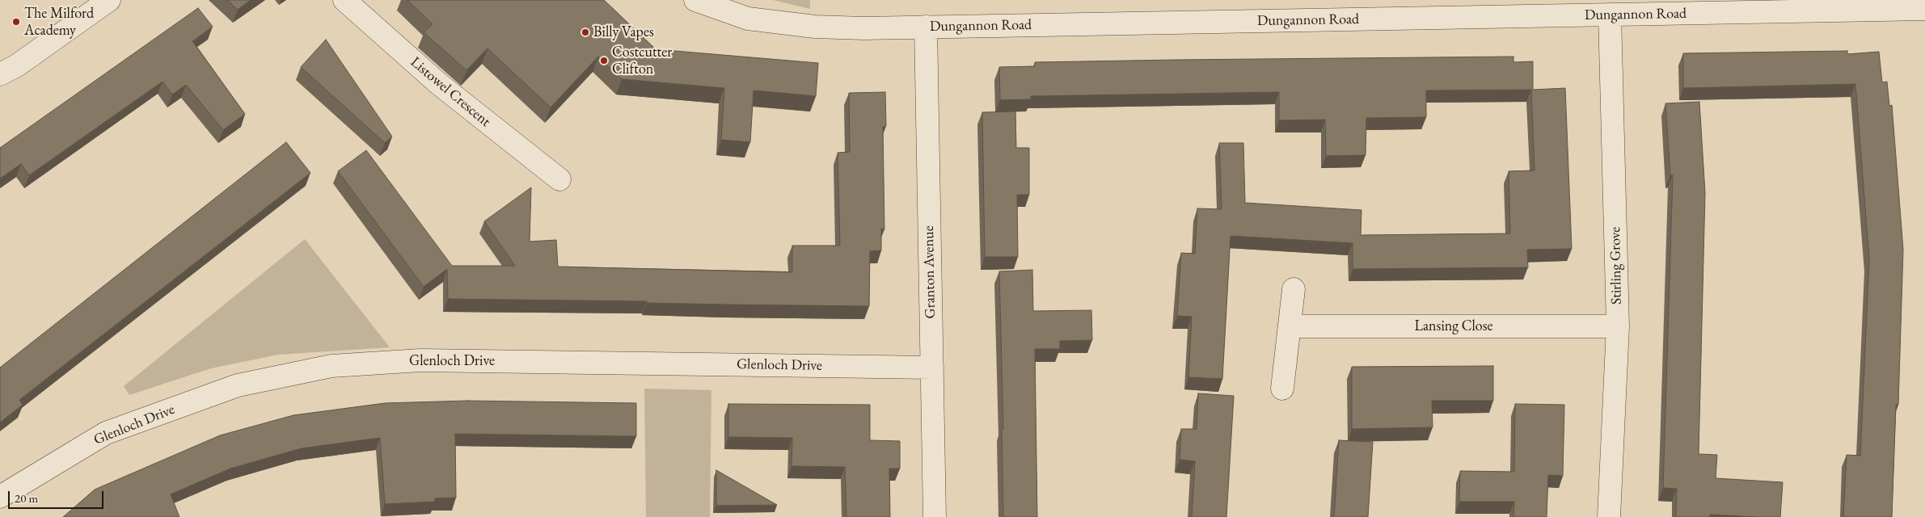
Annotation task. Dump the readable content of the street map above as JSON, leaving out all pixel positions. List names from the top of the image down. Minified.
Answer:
{"streets":{"street":["Dungannon Road","Listowel Crescent","Stirling Grove","Granton Avenue","Lansing Close","Glenloch Drive"]},"crossings":[["Dungannon Road","Stirling Grove"],["Dungannon Road","Granton Avenue"],["Stirling Grove","Lansing Close"],["Granton Avenue","Glenloch Drive"]],"places":["The Milford Academy","Billy Vapes","Costcutter Clifton"],"scale_bar":"20 m"}
